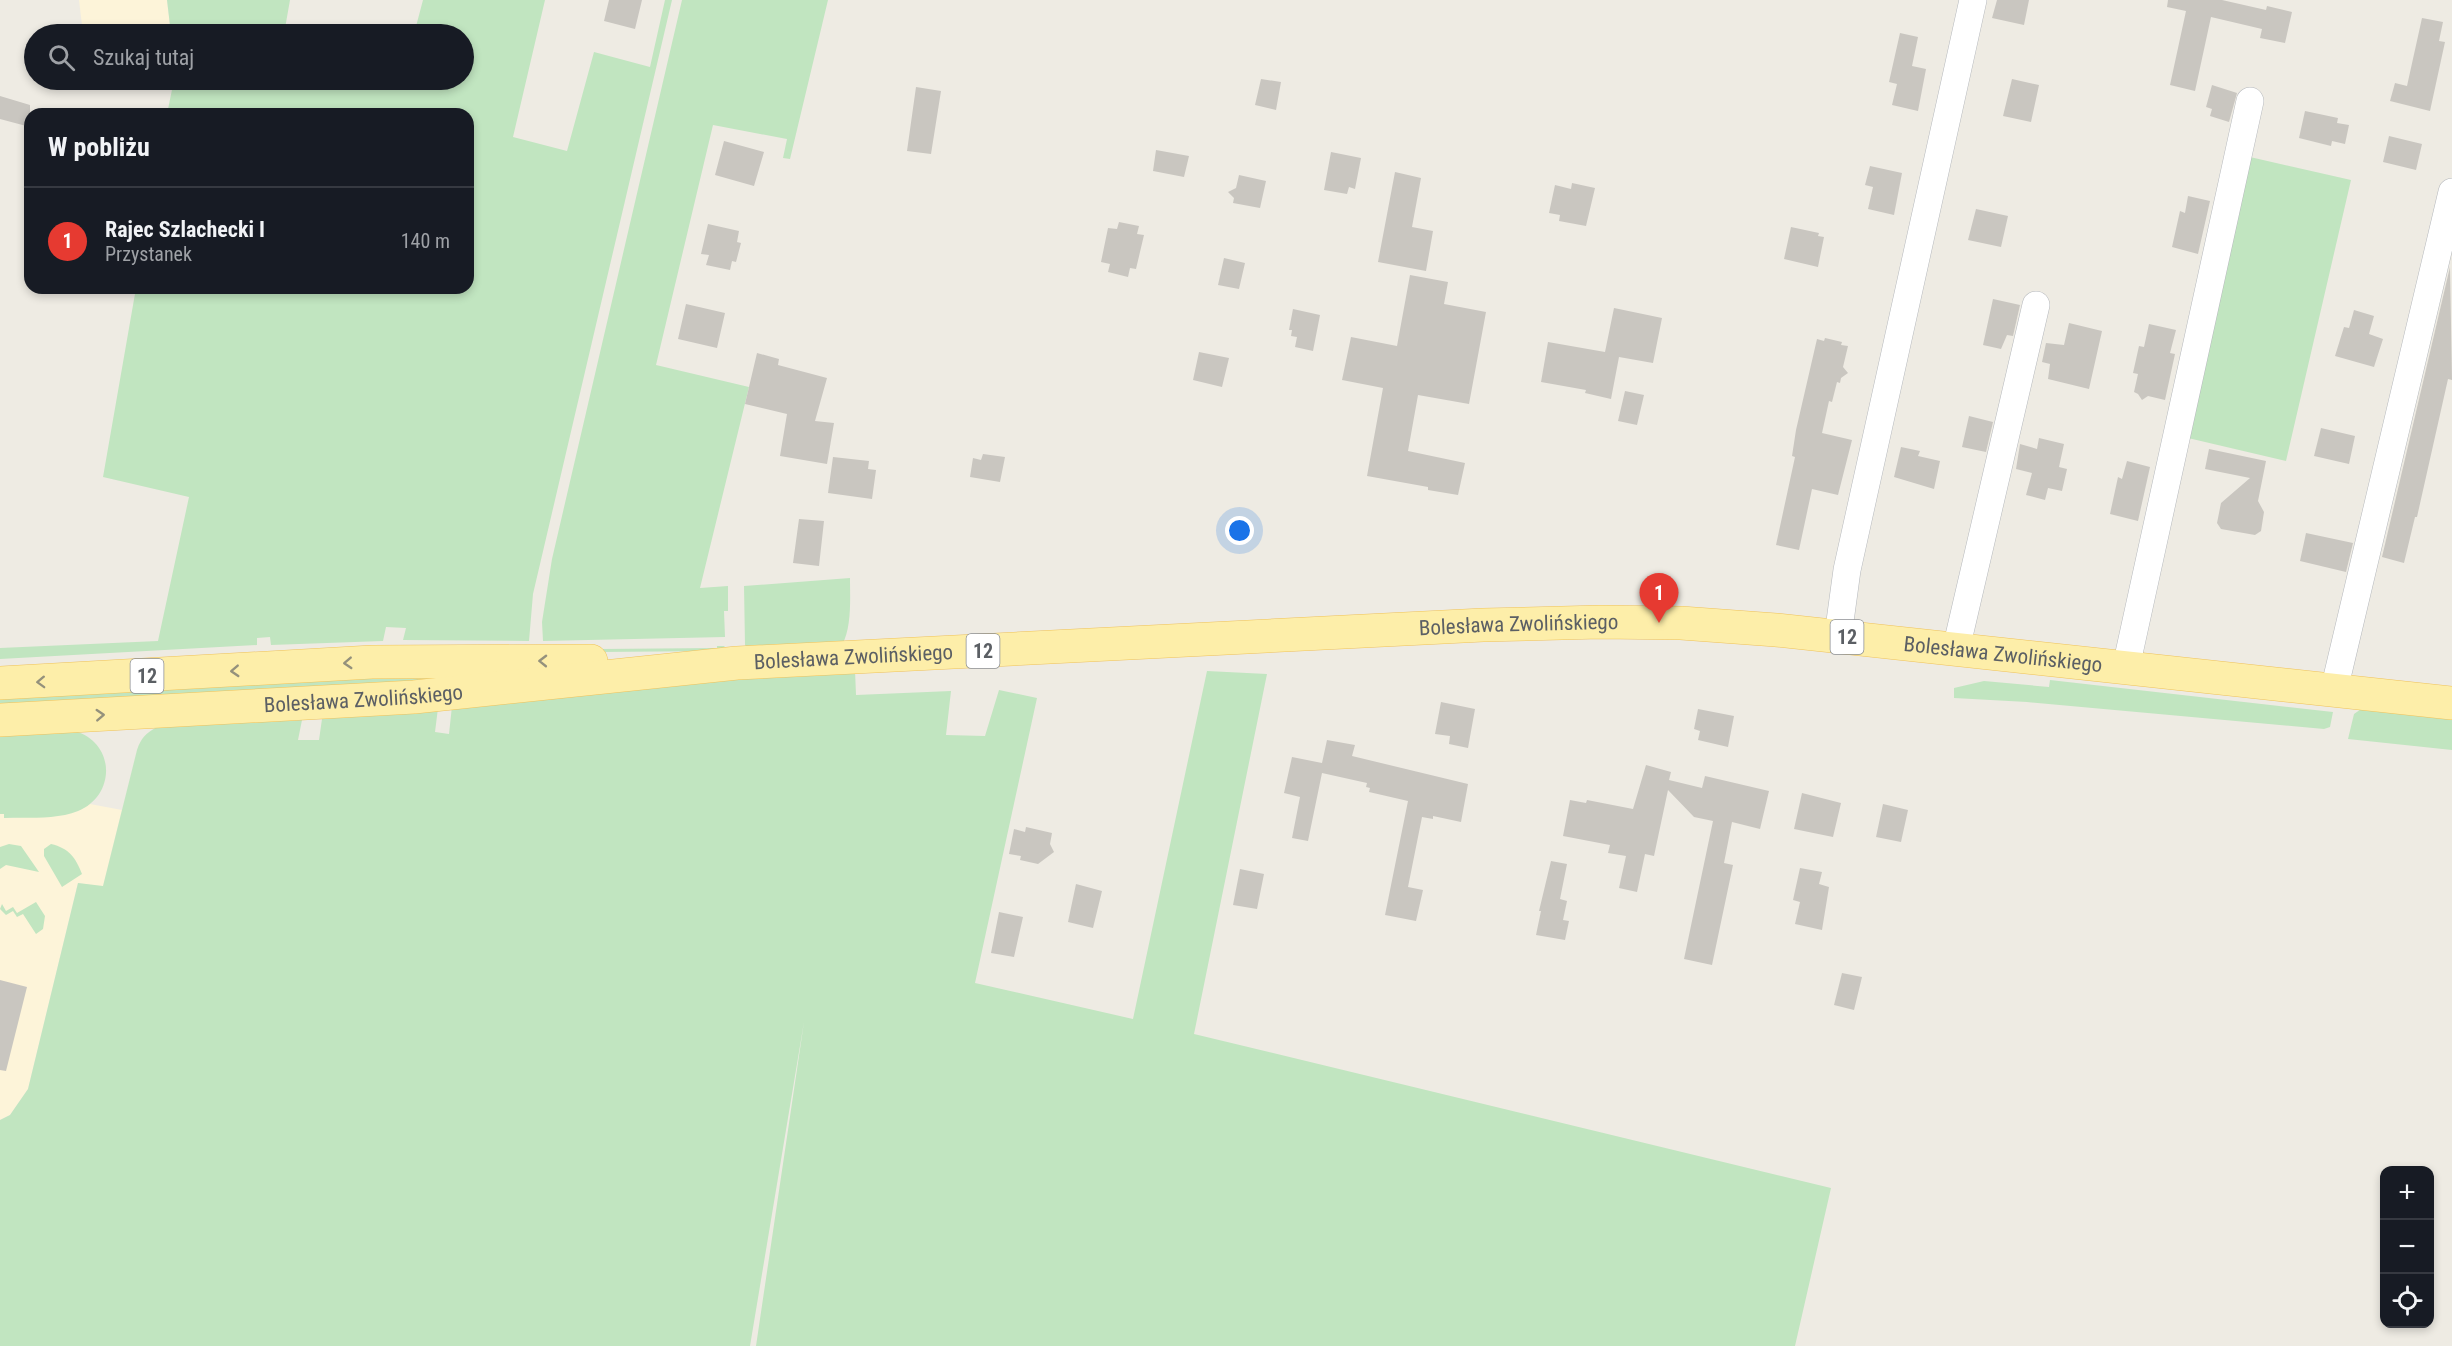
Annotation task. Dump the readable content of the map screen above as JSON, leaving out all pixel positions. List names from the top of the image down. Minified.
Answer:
{"streets":{"main road":["Bolesława Zwolińskiego","12"]},"page":{"search":"Szukaj tutaj","heading":"W pobliżu","list":[{"mark":"1","name":"Rajec Szlachecki I","note":"Przystanek","value":"140 m"}],"pins":"1","map_buttons":["+","−"]}}
